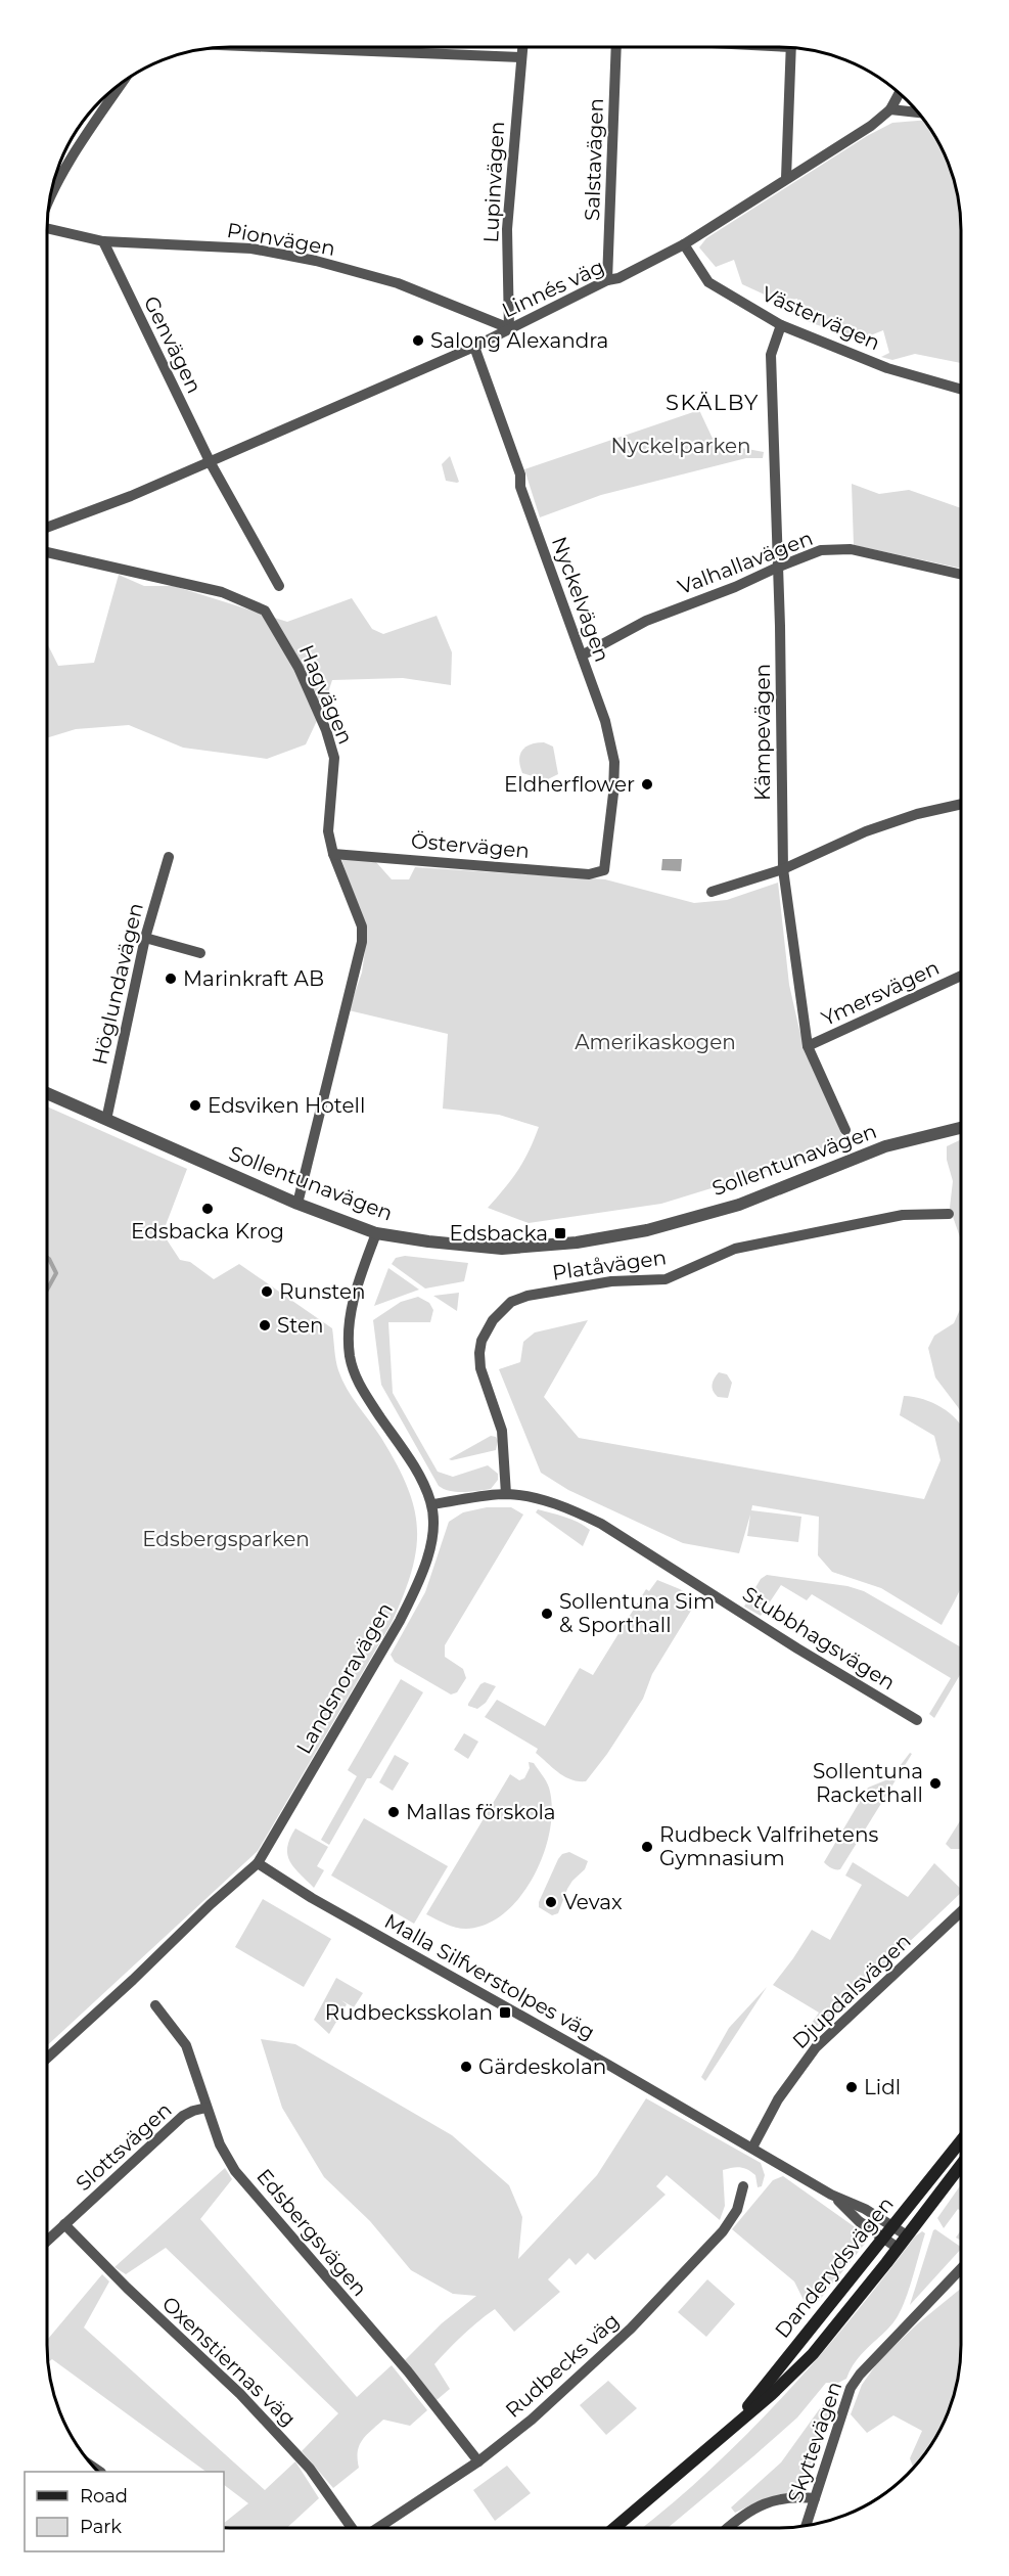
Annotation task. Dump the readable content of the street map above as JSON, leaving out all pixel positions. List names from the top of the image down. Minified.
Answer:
{"streets":{"main road":["Danderydsvägen"],"street":["Salstavägen","Lupinvägen","Pionvägen","Linnés väg","Västervägen","Genvägen","Valhallavägen","Nyckelvägen","Hagvägen","Kämpevägen","Östervägen","Höglundavägen","Ymersvägen","Sollentunavägen","Platåvägen","Stubbhagsvägen","Landsnoravägen","Malla Silfverstolpes väg","Djupdalsvägen","Slottsvägen","Edsbergsvägen","Oxenstiernas väg","Rudbecks väg","Skyttevägen"]},"crossings":[["Salstavägen","Linnés väg"],["Lupinvägen","Pionvägen"],["Lupinvägen","Linnés väg"],["Pionvägen","Linnés väg"],["Pionvägen","Genvägen"],["Linnés väg","Västervägen"],["Linnés väg","Genvägen"],["Linnés väg","Nyckelvägen"],["Västervägen","Kämpevägen"],["Valhallavägen","Nyckelvägen"],["Valhallavägen","Kämpevägen"],["Nyckelvägen","Östervägen"],["Hagvägen","Östervägen"],["Hagvägen","Sollentunavägen"],["Kämpevägen","Ymersvägen"],["Höglundavägen","Sollentunavägen"],["Sollentunavägen","Landsnoravägen"],["Platåvägen","Stubbhagsvägen"],["Stubbhagsvägen","Landsnoravägen"],["Landsnoravägen","Malla Silfverstolpes väg"],["Malla Silfverstolpes väg","Djupdalsvägen"],["Malla Silfverstolpes väg","Danderydsvägen"],["Slottsvägen","Edsbergsvägen"],["Slottsvägen","Oxenstiernas väg"],["Edsbergsvägen","Rudbecks väg"]],"districts":["SKÄLBY"],"parks":["Nyckelparken","Amerikaskogen","Edsbergsparken"],"places":{"other":["Salong Alexandra","Eldherflower","Marinkraft AB","Edsviken Hotell","Edsbacka Krog","Runsten","Sten","Sollentuna Sim & Sporthall","Sollentuna Rackethall","Mallas förskola","Rudbeck Valfrihetens Gymnasium","Vevax","Gärdeskolan","Lidl"],"transit":["Edsbacka","Rudbecksskolan"]},"legend":["Road","Park"]}
